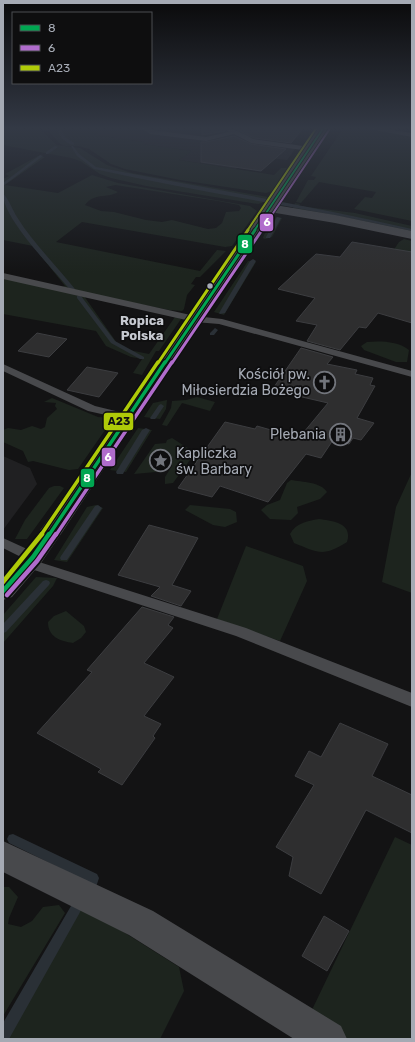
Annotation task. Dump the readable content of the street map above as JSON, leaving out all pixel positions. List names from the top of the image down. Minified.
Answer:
{"districts":["Ropica Polska"],"places":{"church":["Kościół pw. Miłosierdzia Bożego"],"building":["Plebania"],"place":["Kapliczka św. Barbary"]},"lines":["transit line 8","transit line 6","transit line A23"],"legend":["8","6","A23"]}
